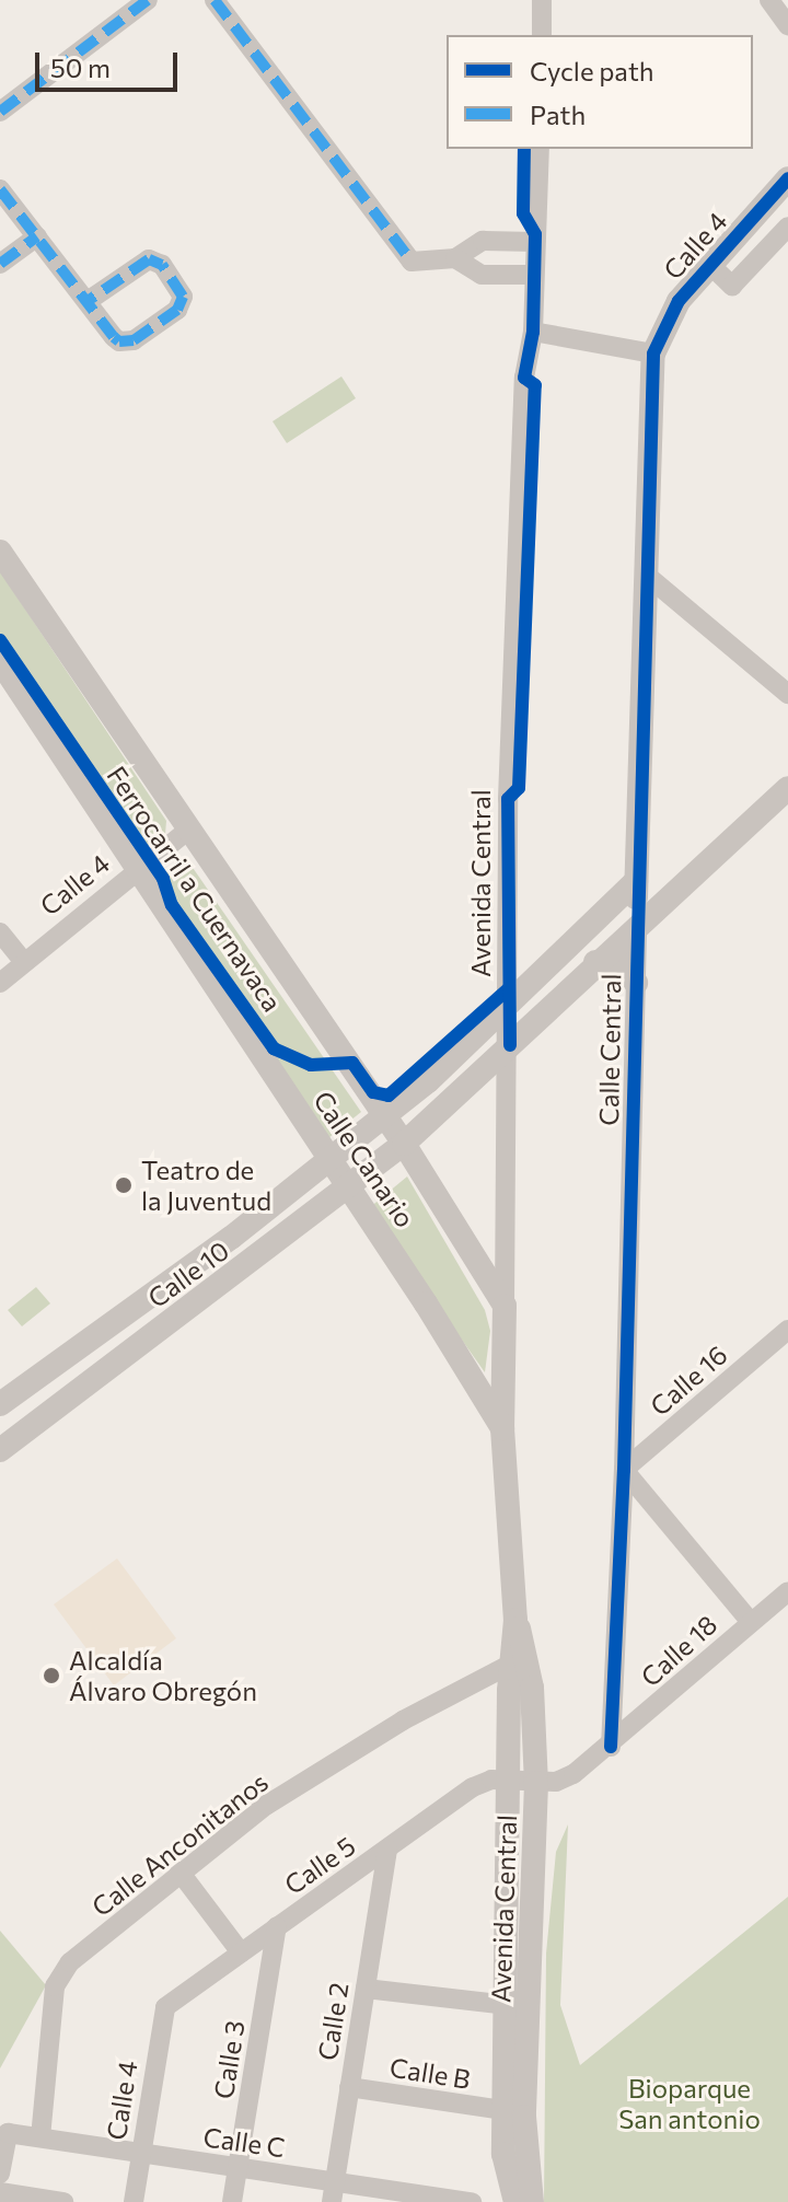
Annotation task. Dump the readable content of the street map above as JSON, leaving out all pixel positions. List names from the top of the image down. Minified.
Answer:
{"streets":{"street":["Calle 4","Avenida Central","Calle Central","Calle Canario","Calle 10","Calle 16","Calle 18","Calle Anconitanos","Calle 5","Calle 2","Calle 3","Calle B","Calle C"],"cycle path":["Ferrocarril a Cuernavaca"]},"crossings":[["Calle 4","Calle Central"],["Calle 4","Calle Canario"],["Calle 4","Calle 5"],["Calle 4","Calle C"],["Avenida Central","Calle Canario"],["Avenida Central","Calle 10"],["Avenida Central","Calle 18"],["Avenida Central","Calle Anconitanos"],["Avenida Central","Calle 5"],["Avenida Central","Calle B"],["Calle Central","Calle 10"],["Calle Central","Calle 16"],["Calle Central","Calle 18"],["Calle Canario","Calle 10"],["Calle 18","Calle 5"],["Calle Anconitanos","Calle C"],["Calle 5","Calle 2"],["Calle 5","Calle 3"],["Calle 2","Calle B"],["Calle 2","Calle C"],["Calle 3","Calle C"]],"parks":["Bioparque San antonio"],"places":["Teatro de la Juventud","Alcaldía Álvaro Obregón"],"legend":["Cycle path","Path"],"scale_bar":"50 m"}
